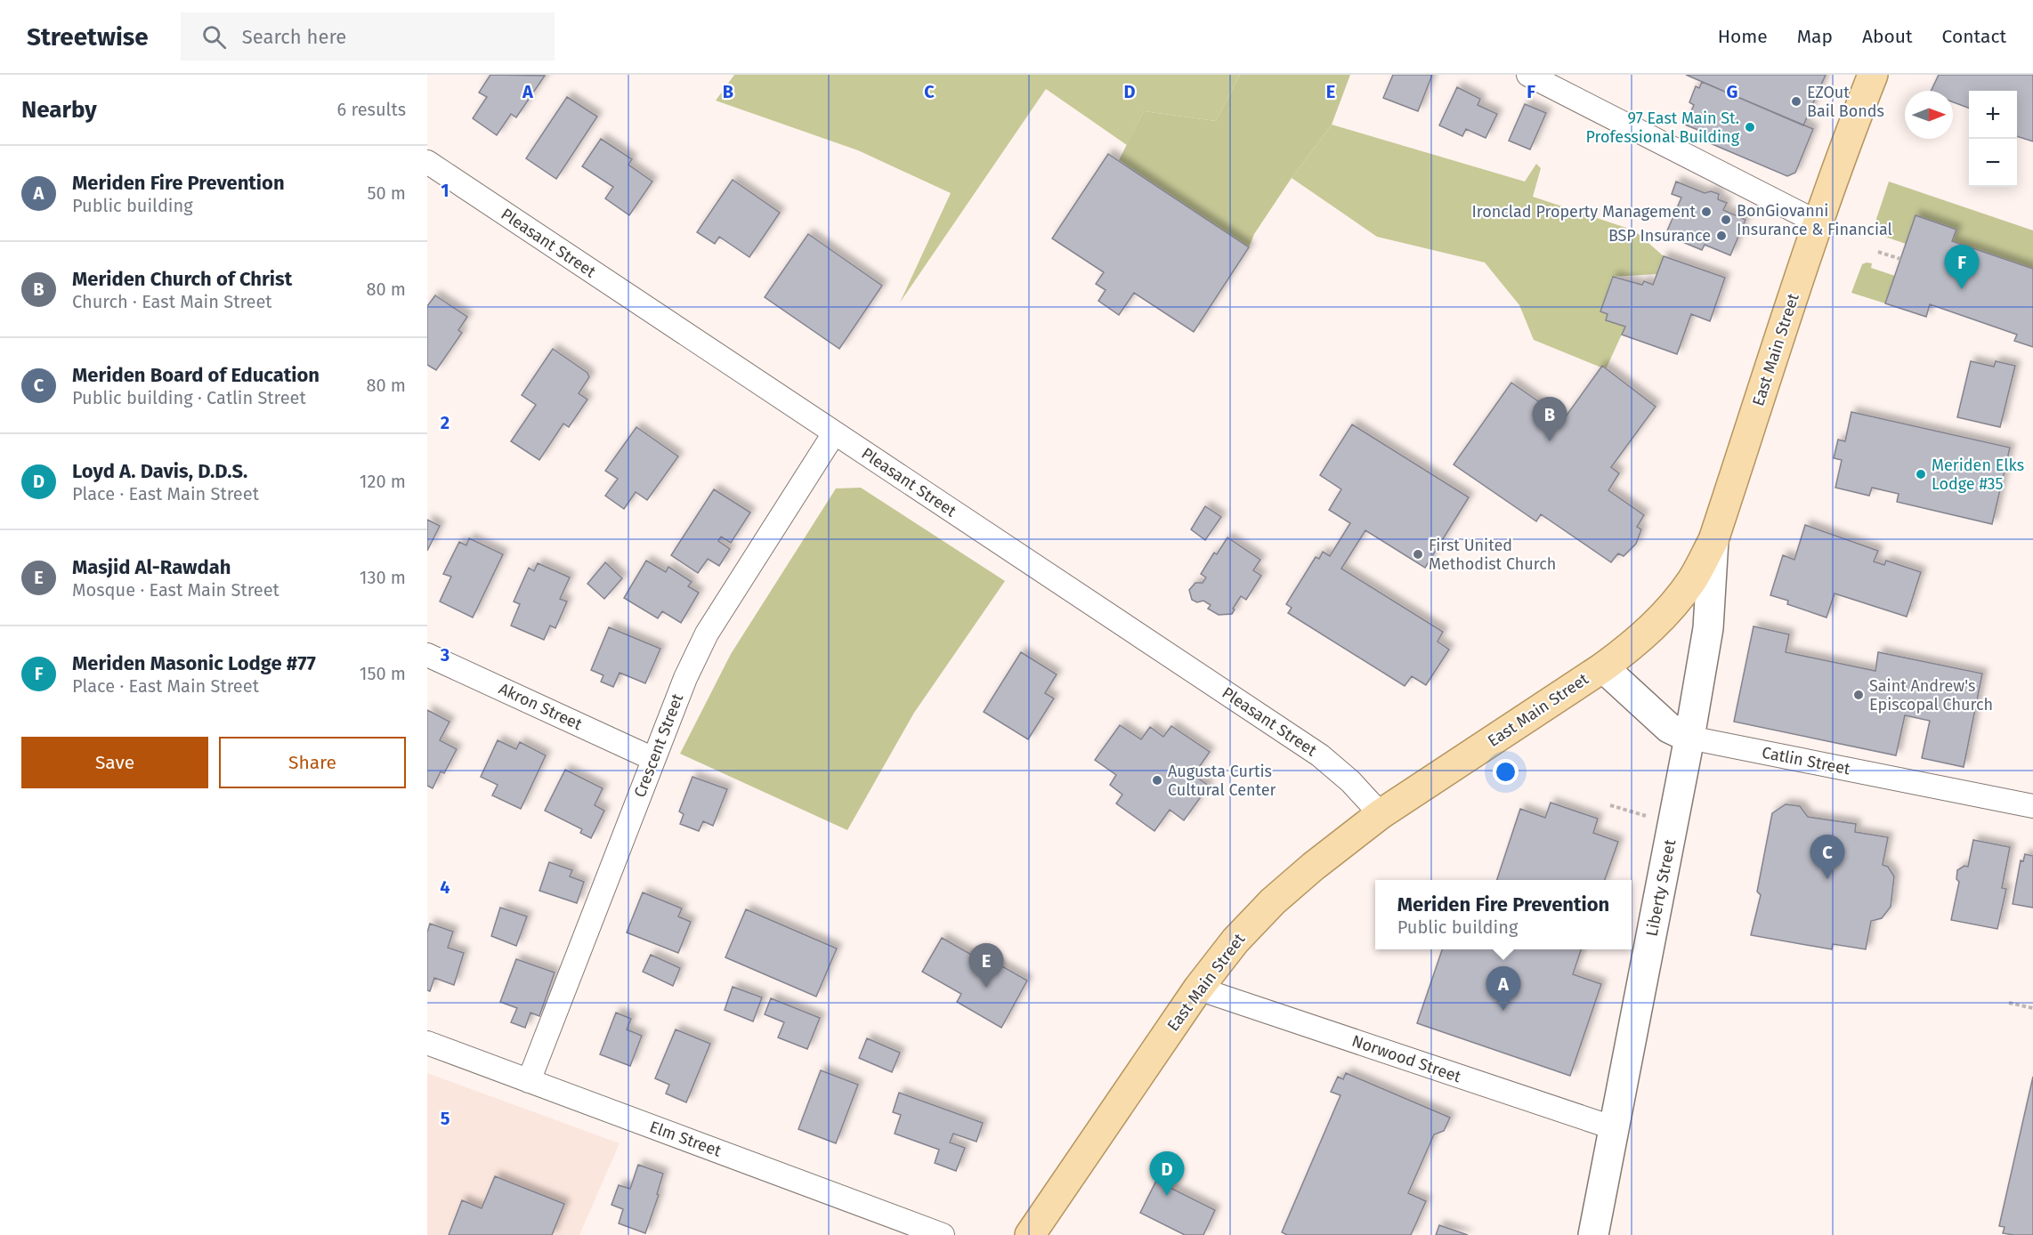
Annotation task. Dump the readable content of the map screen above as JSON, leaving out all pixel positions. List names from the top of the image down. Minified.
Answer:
{"streets":{"main road":["East Main Street","Catlin Street","Liberty Street"],"street":["Pleasant Street","Akron Street","Crescent Street","Norwood Street","Elm Street"]},"crossings":[["Pleasant Street","East Main Street"],["Pleasant Street","Crescent Street"],["East Main Street","Catlin Street"],["East Main Street","Liberty Street"],["East Main Street","Norwood Street"],["Akron Street","Crescent Street"],["Crescent Street","Elm Street"],["Catlin Street","Liberty Street"],["Liberty Street","Norwood Street"]],"places":["EZOut Bail Bonds","97 East Main St. Professional Building","Ironclad Property Management","BonGiovanni Insurance & Financial","BSP Insurance","Meriden Elks Lodge #35","First United Methodist Church","Saint Andrew's Episcopal Church","Augusta Curtis Cultural Center"],"north":"right","page":{"header":"Streetwise","search":"Search here","nav":["Home","Map","About","Contact"],"heading":["Nearby","6 results"],"map_buttons":["+","−"],"list":[{"mark":"A","name":"Meriden Fire Prevention","note":"Public building","value":"50 m"},{"mark":"B","name":"Meriden Church of Christ","note":"Church · East Main Street","value":"80 m"},{"mark":"C","name":"Meriden Board of Education","note":"Public building · Catlin Street","value":"80 m"},{"mark":"D","name":"Loyd A. Davis, D.D.S.","note":"Place · East Main Street","value":"120 m"},{"mark":"E","name":"Masjid Al-Rawdah","note":"Mosque · East Main Street","value":"130 m"},{"mark":"F","name":"Meriden Masonic Lodge #77","note":"Place · East Main Street","value":"150 m"}],"pins":["F","B","C","E","A","D"],"buttons":["Save","Share"],"popup":["Meriden Fire Prevention","Public building"]},"grid":{"columns":["A","B","C","D","E","F","G"],"rows":["1","2","3","4","5"]}}
